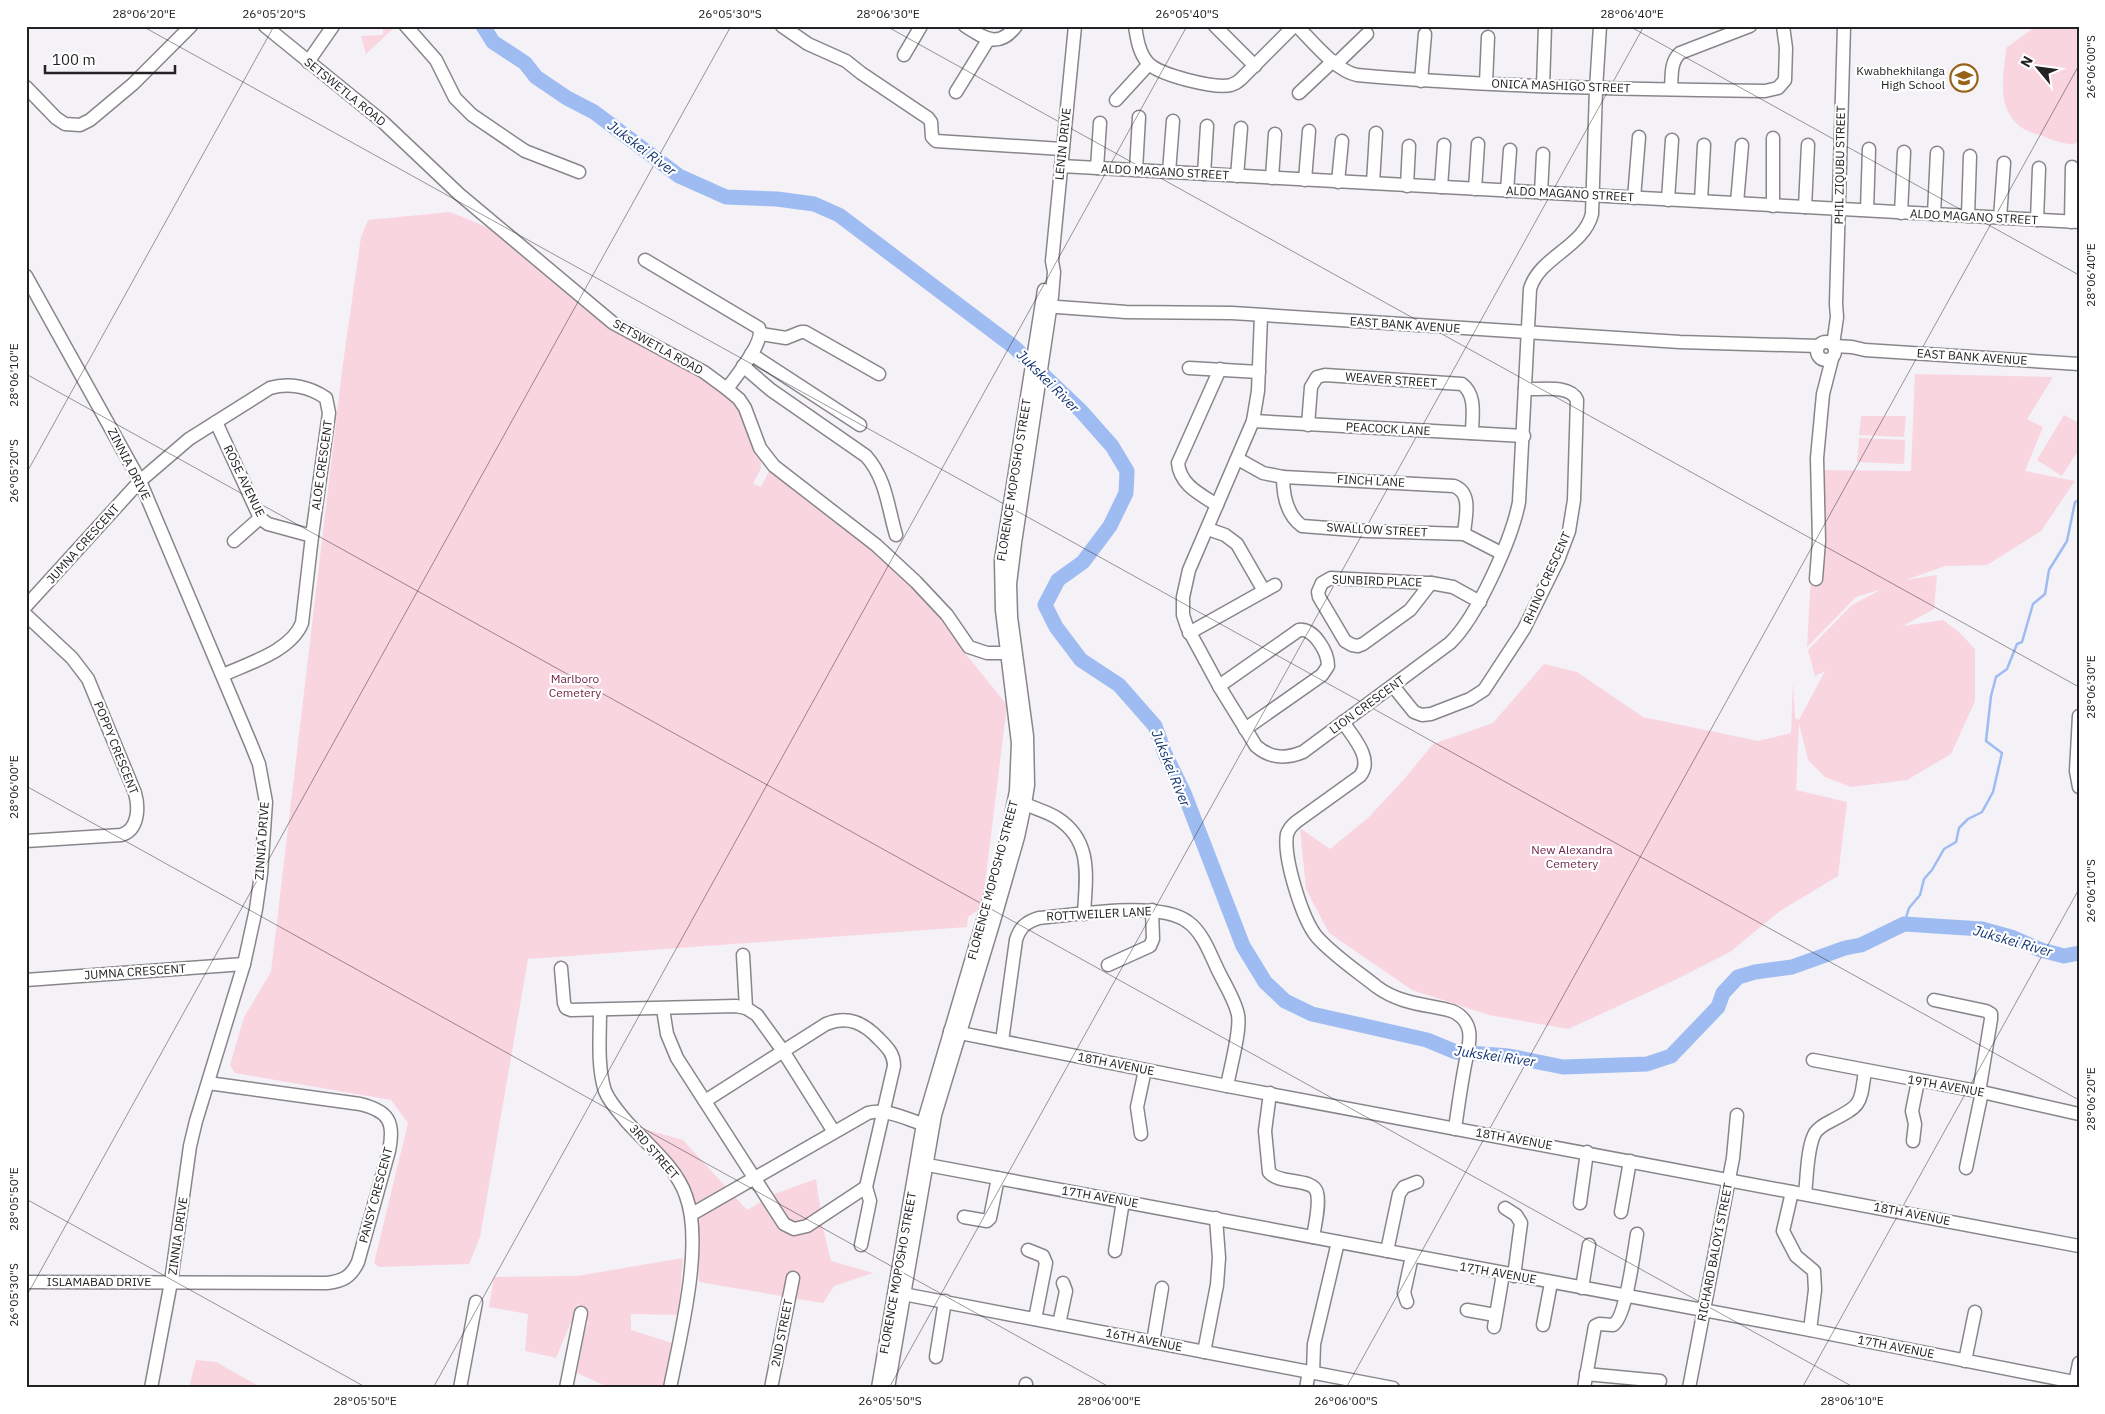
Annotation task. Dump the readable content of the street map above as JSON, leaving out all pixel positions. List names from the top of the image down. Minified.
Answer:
{"streets":{"street":["ONICA MASHIGO STREET","SETSWETLA ROAD","LENIN DRIVE","PHIL ZIQUBU STREET","ALDO MAGANO STREET","EAST BANK AVENUE","WEAVER STREET","PEACOCK LANE","ZINNIA DRIVE","ALOE CRESCENT","FLORENCE MOPOSHO STREET","ROSE AVENUE","FINCH LANE","SWALLOW STREET","JUMNA CRESCENT","RHINO CRESCENT","SUNBIRD PLACE","LION CRESCENT","POPPY CRESCENT","ROTTWEILER LANE","18TH AVENUE","19TH AVENUE","3RD STREET","PANSY CRESCENT","17TH AVENUE","RICHARD BALOYI STREET","ISLAMABAD DRIVE","2ND STREET","16TH AVENUE"]},"crossings":[["ONICA MASHIGO STREET","LION CRESCENT"],["SETSWETLA ROAD","FLORENCE MOPOSHO STREET"],["LENIN DRIVE","ALDO MAGANO STREET"],["LENIN DRIVE","EAST BANK AVENUE"],["LENIN DRIVE","FLORENCE MOPOSHO STREET"],["PHIL ZIQUBU STREET","ALDO MAGANO STREET"],["PHIL ZIQUBU STREET","EAST BANK AVENUE"],["ALDO MAGANO STREET","LION CRESCENT"],["EAST BANK AVENUE","FLORENCE MOPOSHO STREET"],["EAST BANK AVENUE","LION CRESCENT"],["WEAVER STREET","PEACOCK LANE"],["PEACOCK LANE","LION CRESCENT"],["ZINNIA DRIVE","ALOE CRESCENT"],["ZINNIA DRIVE","JUMNA CRESCENT"],["ZINNIA DRIVE","PANSY CRESCENT"],["ZINNIA DRIVE","ISLAMABAD DRIVE"],["ALOE CRESCENT","ROSE AVENUE"],["ALOE CRESCENT","JUMNA CRESCENT"],["FLORENCE MOPOSHO STREET","18TH AVENUE"],["FLORENCE MOPOSHO STREET","17TH AVENUE"],["FLORENCE MOPOSHO STREET","16TH AVENUE"],["FINCH LANE","SWALLOW STREET"],["FINCH LANE","LION CRESCENT"],["SWALLOW STREET","LION CRESCENT"],["RHINO CRESCENT","LION CRESCENT"],["SUNBIRD PLACE","LION CRESCENT"],["ROTTWEILER LANE","18TH AVENUE"],["18TH AVENUE","RICHARD BALOYI STREET"],["PANSY CRESCENT","ISLAMABAD DRIVE"],["17TH AVENUE","RICHARD BALOYI STREET"]],"water":["Jukskei River"],"parks":["Marlboro Cemetery","New Alexandra Cemetery"],"places":{"school or university":["Kwabhekhilanga High School"]},"scale_bar":"100 m","north":"top left","coordinates":["28°06'20\"E","26°05'20\"S","26°05'30\"S","28°06'30\"E","26°05'40\"S","28°06'40\"E","26°06'00\"S","28°06'10\"E","28°06'00\"E","26°06'10\"S","28°05'50\"E","26°05'50\"S"]}
